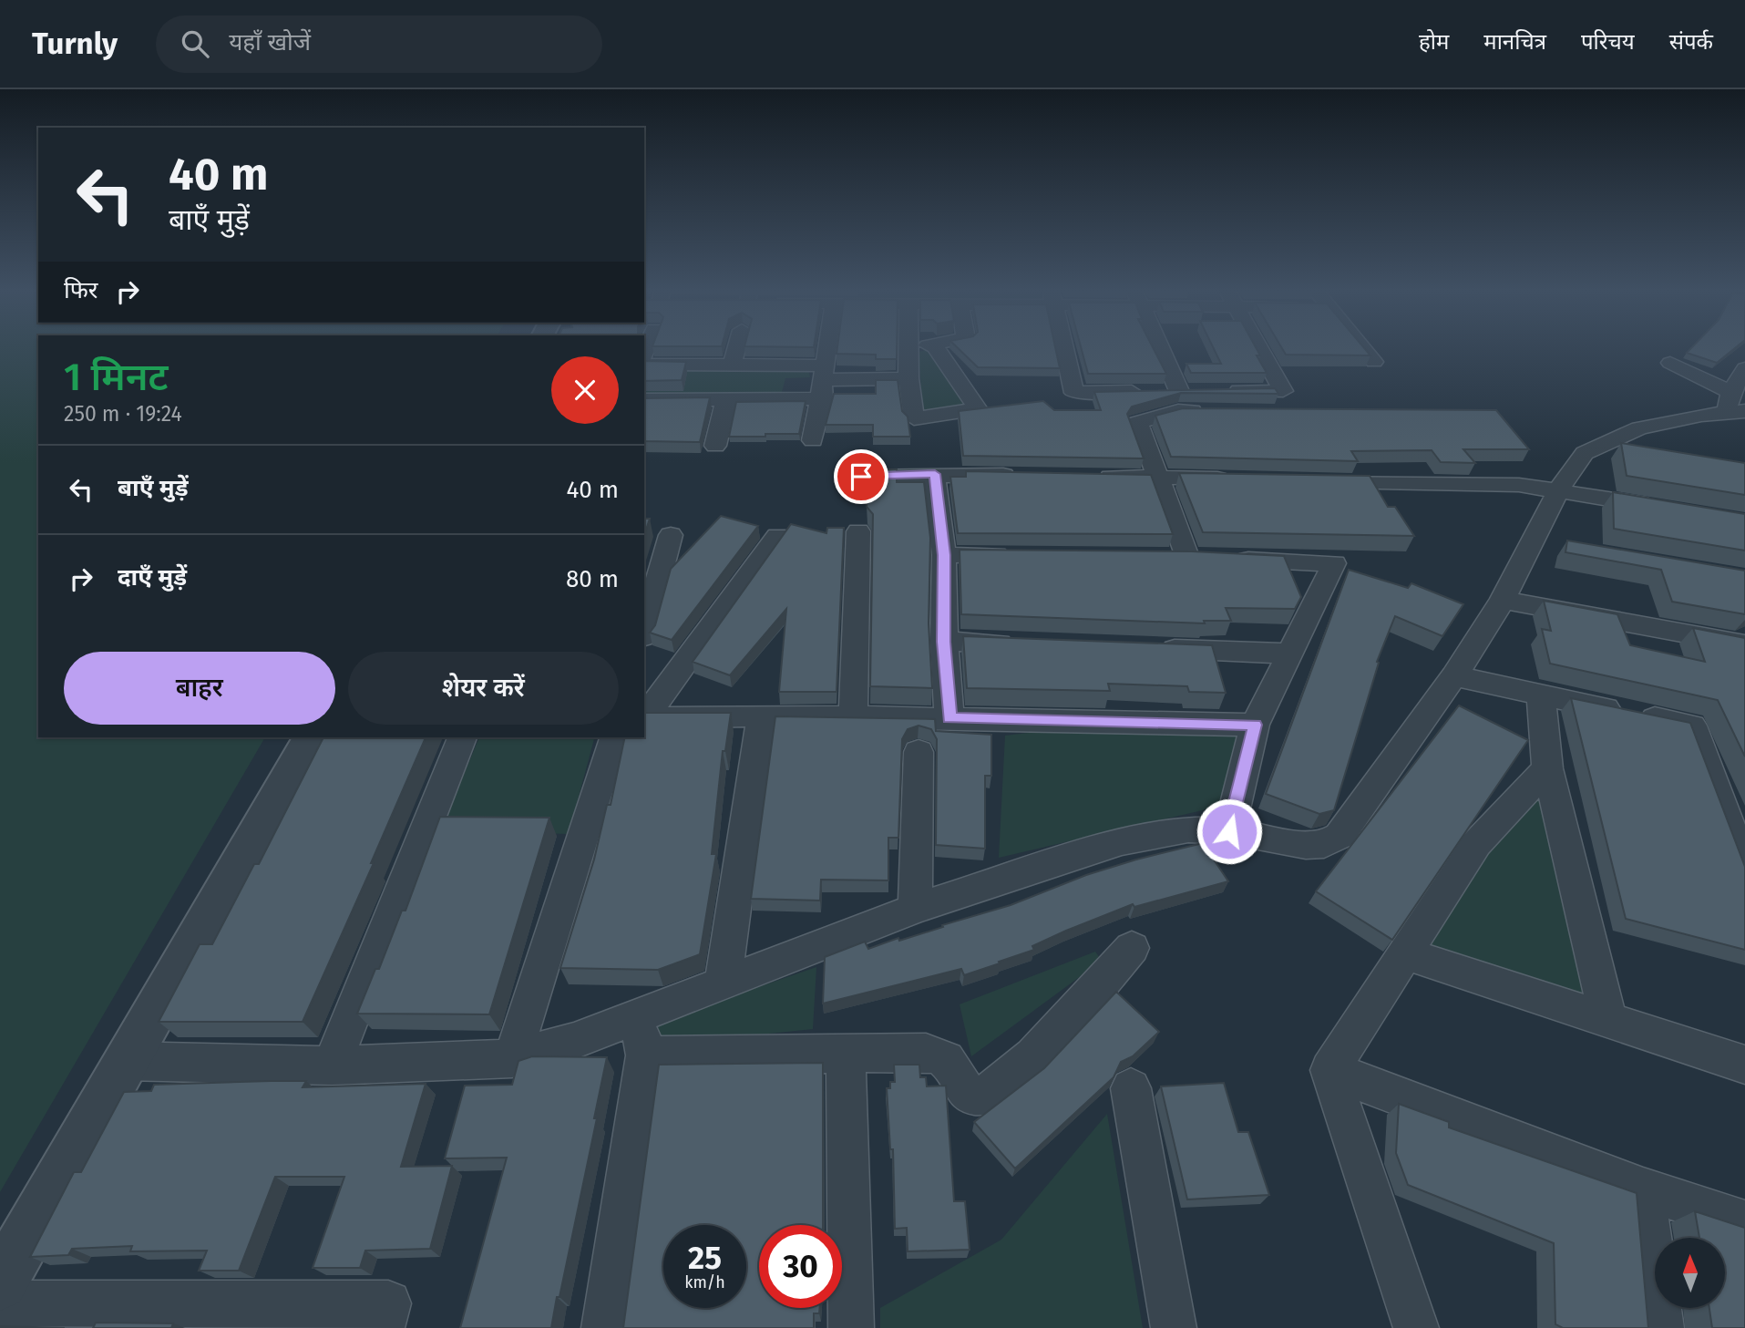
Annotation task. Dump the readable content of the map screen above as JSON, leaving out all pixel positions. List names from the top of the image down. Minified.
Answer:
{"north":"top","page":{"header":"Turnly","search":"यहाँ खोजें","nav":["होम","मानचित्र","परिचय","संपर्क"],"turn":["40 m","बाएँ मुड़ें"],"then":"फिर","heading":["1 मिनट","250 m · 19:24"],"list":[{"name":"बाएँ मुड़ें","value":"40 m"},{"name":"दाएँ मुड़ें","value":"80 m"}],"buttons":["बाहर","शेयर करें"],"speed":"25 km/h","limit":"30"}}
